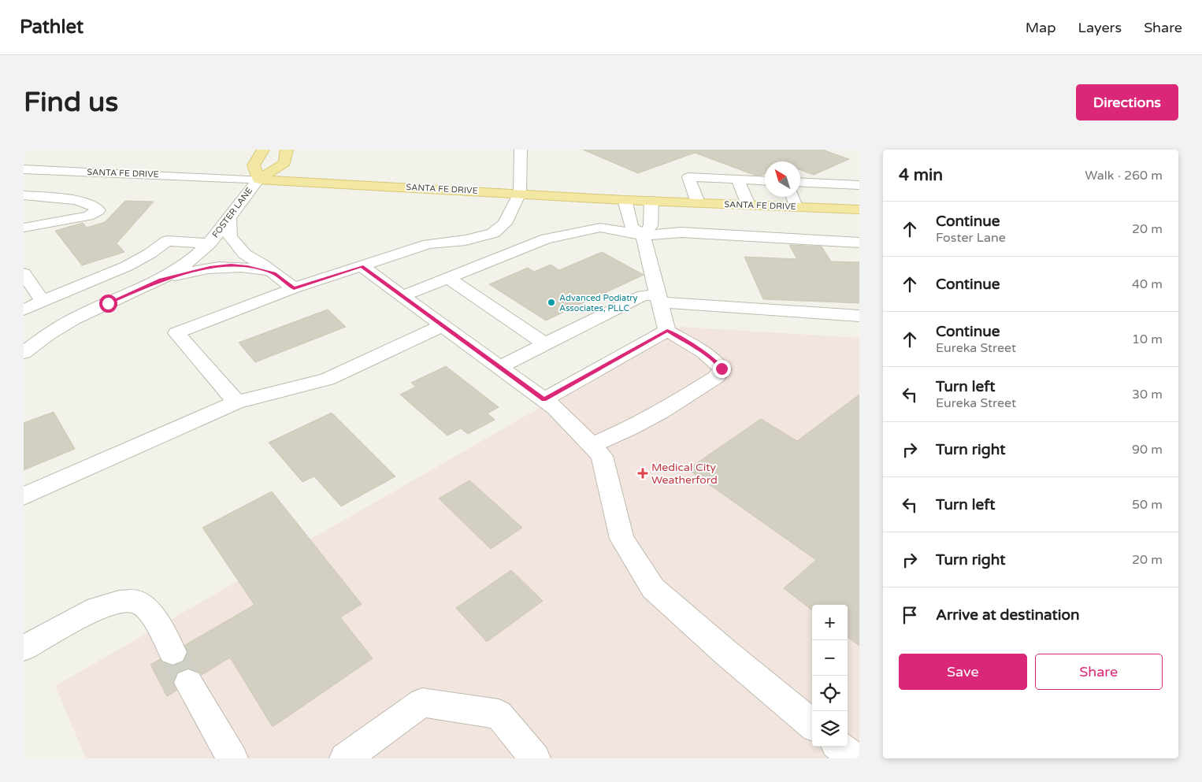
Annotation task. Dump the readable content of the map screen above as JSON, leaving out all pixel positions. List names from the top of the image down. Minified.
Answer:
{"streets":{"main road":["SANTA FE DRIVE"],"street":["FOSTER LANE"]},"crossings":[["SANTA FE DRIVE","FOSTER LANE"]],"places":{"other":["Advanced Podiatry Associates, PLLC"],"health":["Medical City Weatherford"]},"north":"top left","page":{"header":"Pathlet","nav":["Map","Layers","Share"],"buttons":["Directions",["Save","Share"]],"title":"Find us","heading":["4 min","Walk · 260 m"],"list":[["Continue","Foster Lane","20 m"],["Continue","40 m"],["Continue","Eureka Street","10 m"],["Turn left","Eureka Street","30 m"],["Turn right","90 m"],["Turn left","50 m"],["Turn right","20 m"],"Arrive at destination"],"map_buttons":["+","−"]}}
